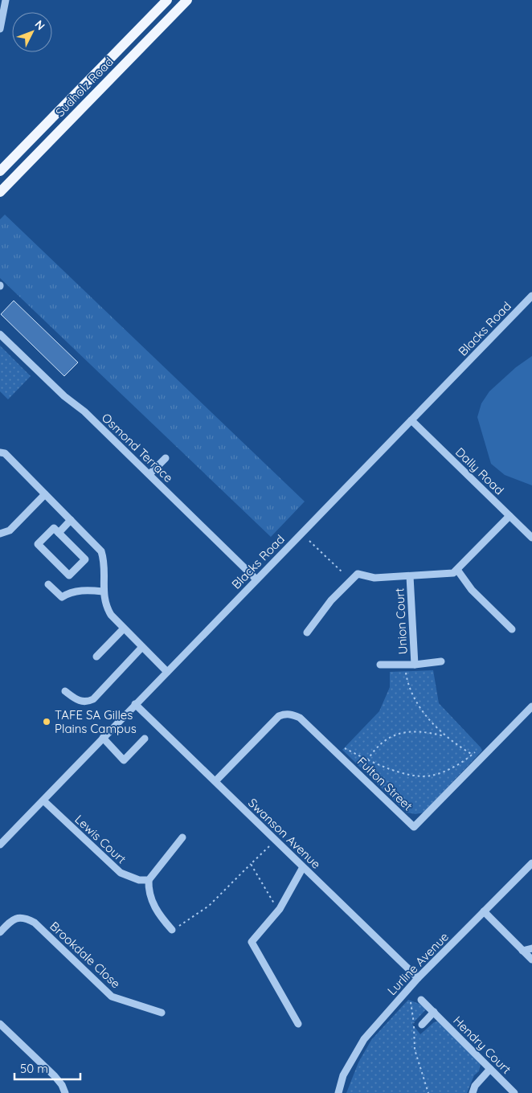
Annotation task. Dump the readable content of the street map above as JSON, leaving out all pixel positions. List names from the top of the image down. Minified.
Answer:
{"streets":{"main road":["Sudholz Road"],"street":["Blacks Road","Osmond Terrace","Dally Road","Union Court","Fulton Street","Swanson Avenue","Lewis Court","Brookdale Close","Lurline Avenue","Hendry Court"]},"crossings":[["Blacks Road","Osmond Terrace"],["Blacks Road","Dally Road"],["Blacks Road","Swanson Avenue"],["Blacks Road","Lewis Court"],["Fulton Street","Swanson Avenue"],["Swanson Avenue","Lurline Avenue"]],"places":["TAFE SA Gilles Plains Campus"],"scale_bar":"50 m","north":"top right"}
